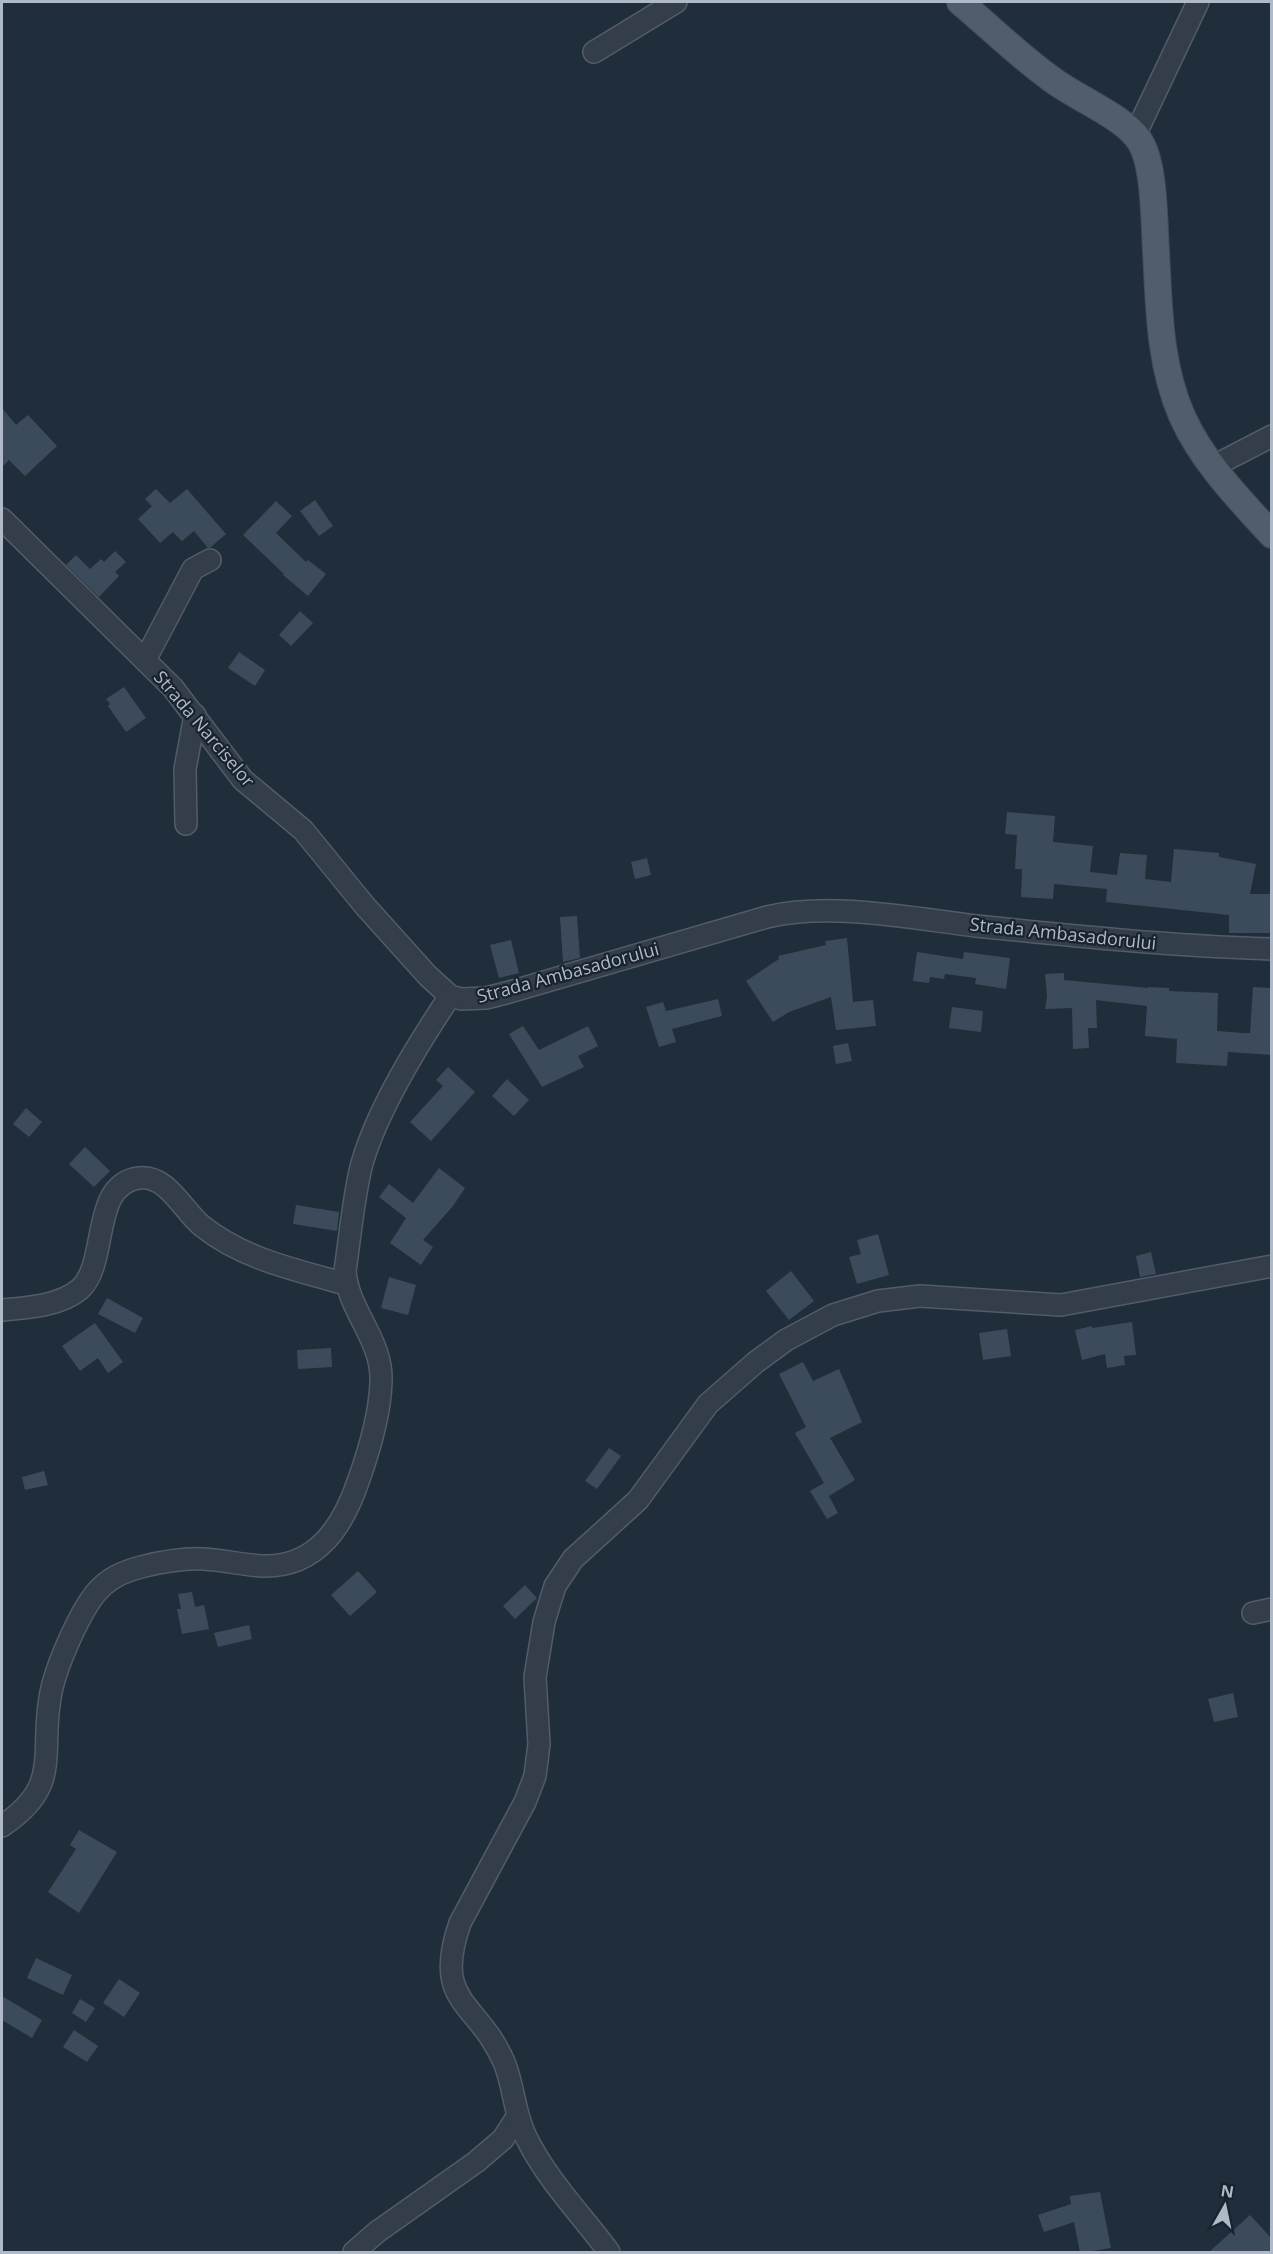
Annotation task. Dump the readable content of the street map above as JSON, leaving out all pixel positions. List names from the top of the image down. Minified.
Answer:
{"streets":{"street":["Strada Narciselor","Strada Ambasadorului"]},"crossings":[["Strada Narciselor","Strada Ambasadorului"]],"north":"top"}
